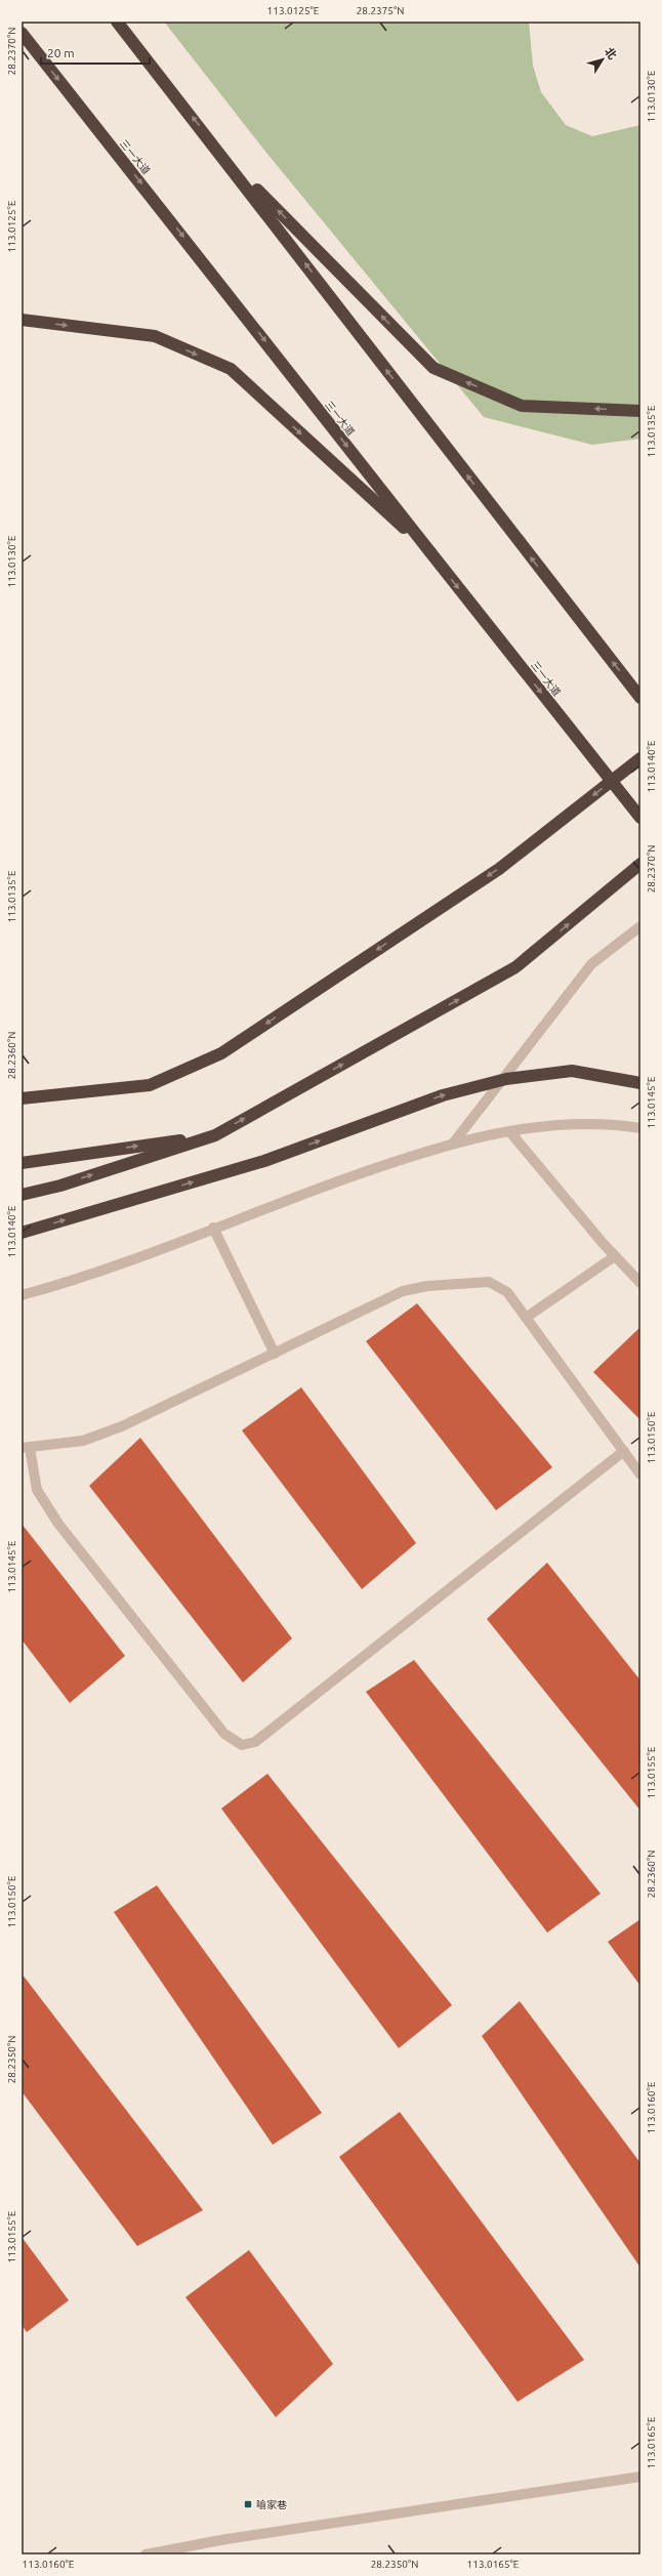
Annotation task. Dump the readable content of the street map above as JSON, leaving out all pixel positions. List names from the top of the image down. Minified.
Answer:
{"streets":{"highway":["三一大道"]},"places":{"transit":["喻家巷"]},"scale_bar":"20 m","north":"top right","coordinates":["113.0125°E","28.2375°N","28.2370°N","113.0130°E","113.0135°E","113.0140°E","28.2360°N","113.0145°E","113.0150°E","113.0155°E","28.2350°N","113.0160°E","113.0165°E"]}
